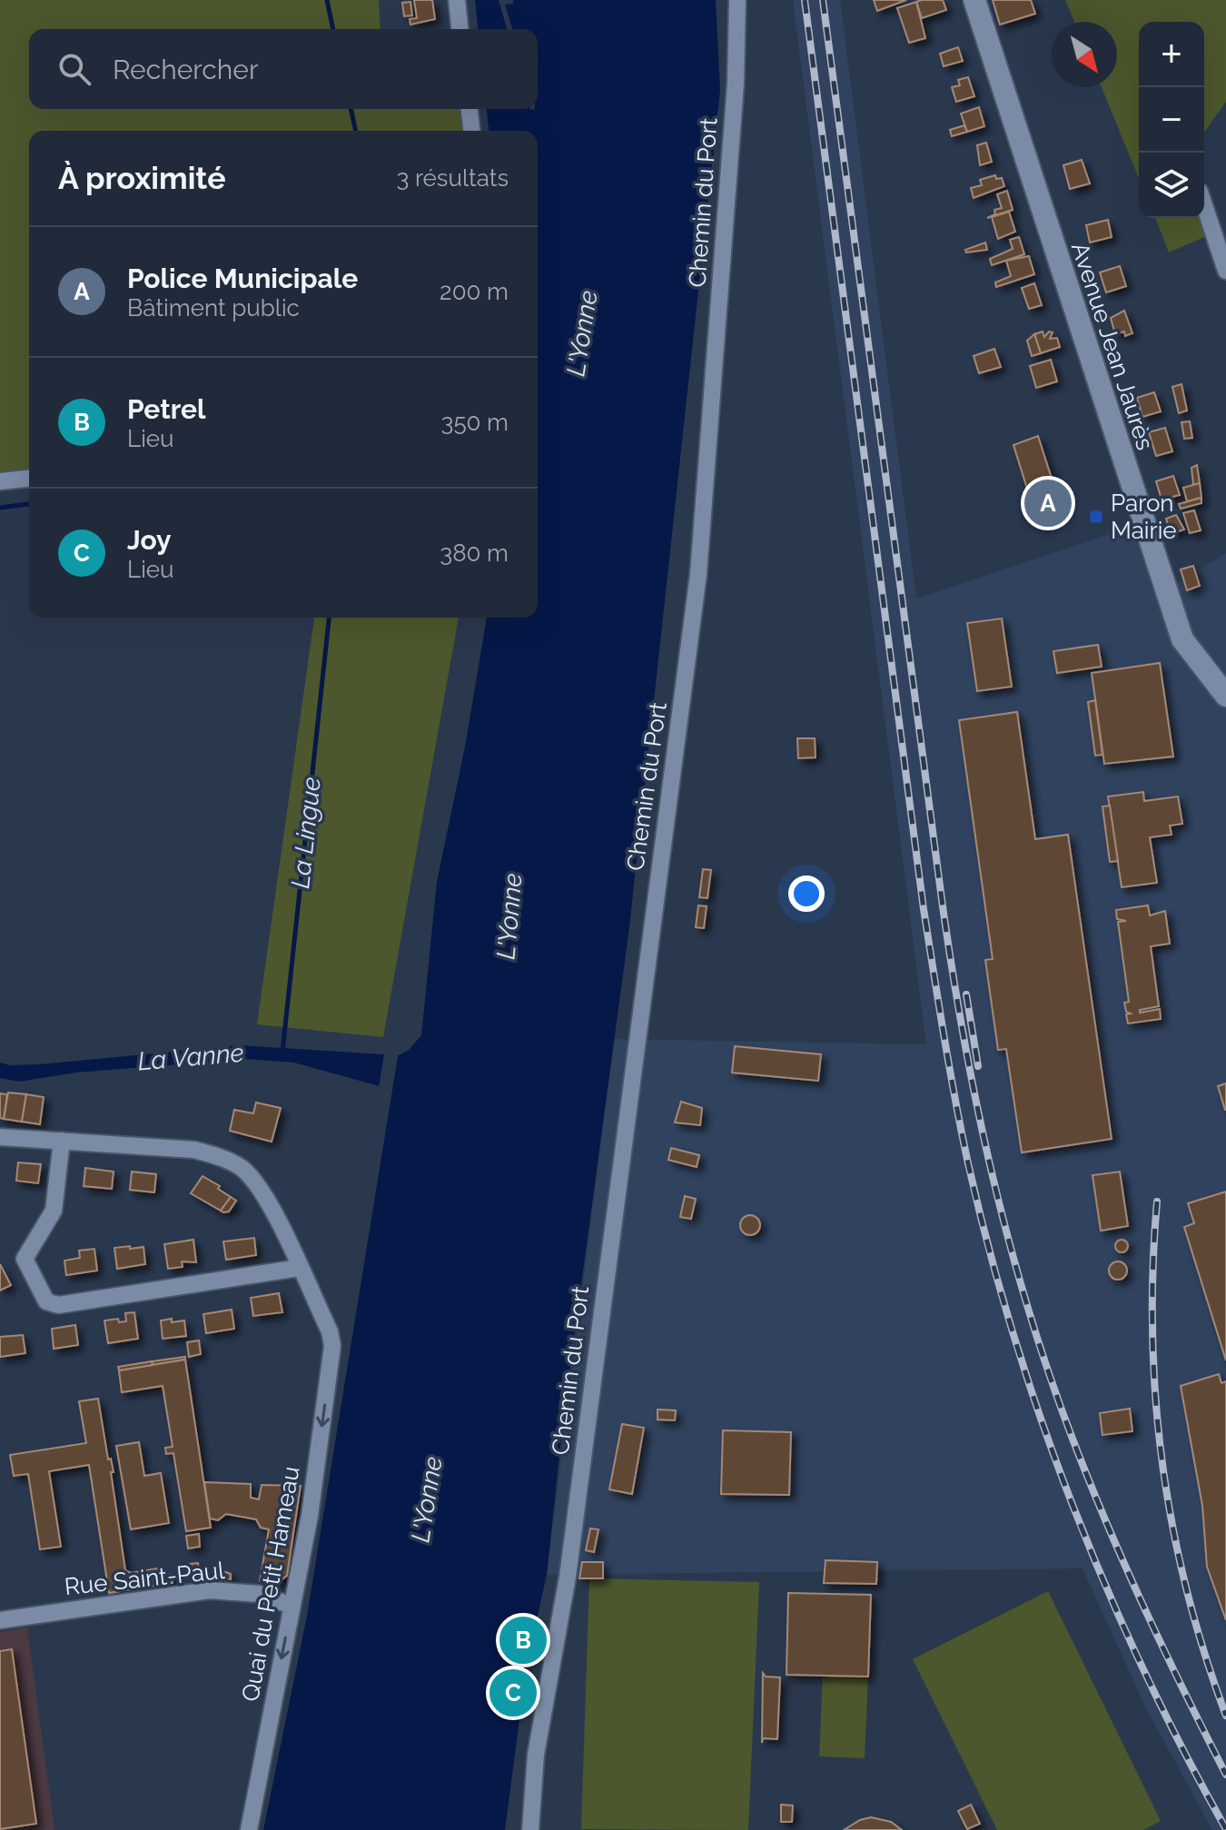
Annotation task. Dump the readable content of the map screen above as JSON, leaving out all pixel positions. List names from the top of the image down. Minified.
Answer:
{"streets":{"main road":["Avenue Jean Jaurès"],"street":["Chemin du Port","Rue Saint-Paul","Quai du Petit Hameau"]},"crossings":[["Rue Saint-Paul","Quai du Petit Hameau"]],"one_way":["Quai du Petit Hameau"],"water":["L'Yonne","La Lingue","La Vanne"],"places":{"transit":["Paron Mairie"]},"north":"bottom right","page":{"map_buttons":["+","−"],"search":"Rechercher","heading":["À proximité","3 résultats"],"list":[{"mark":"A","name":"Police Municipale","note":"Bâtiment public","value":"200 m"},{"mark":"B","name":"Petrel","note":"Lieu","value":"350 m"},{"mark":"C","name":"Joy","note":"Lieu","value":"380 m"}],"pins":["A","B","C"]}}
